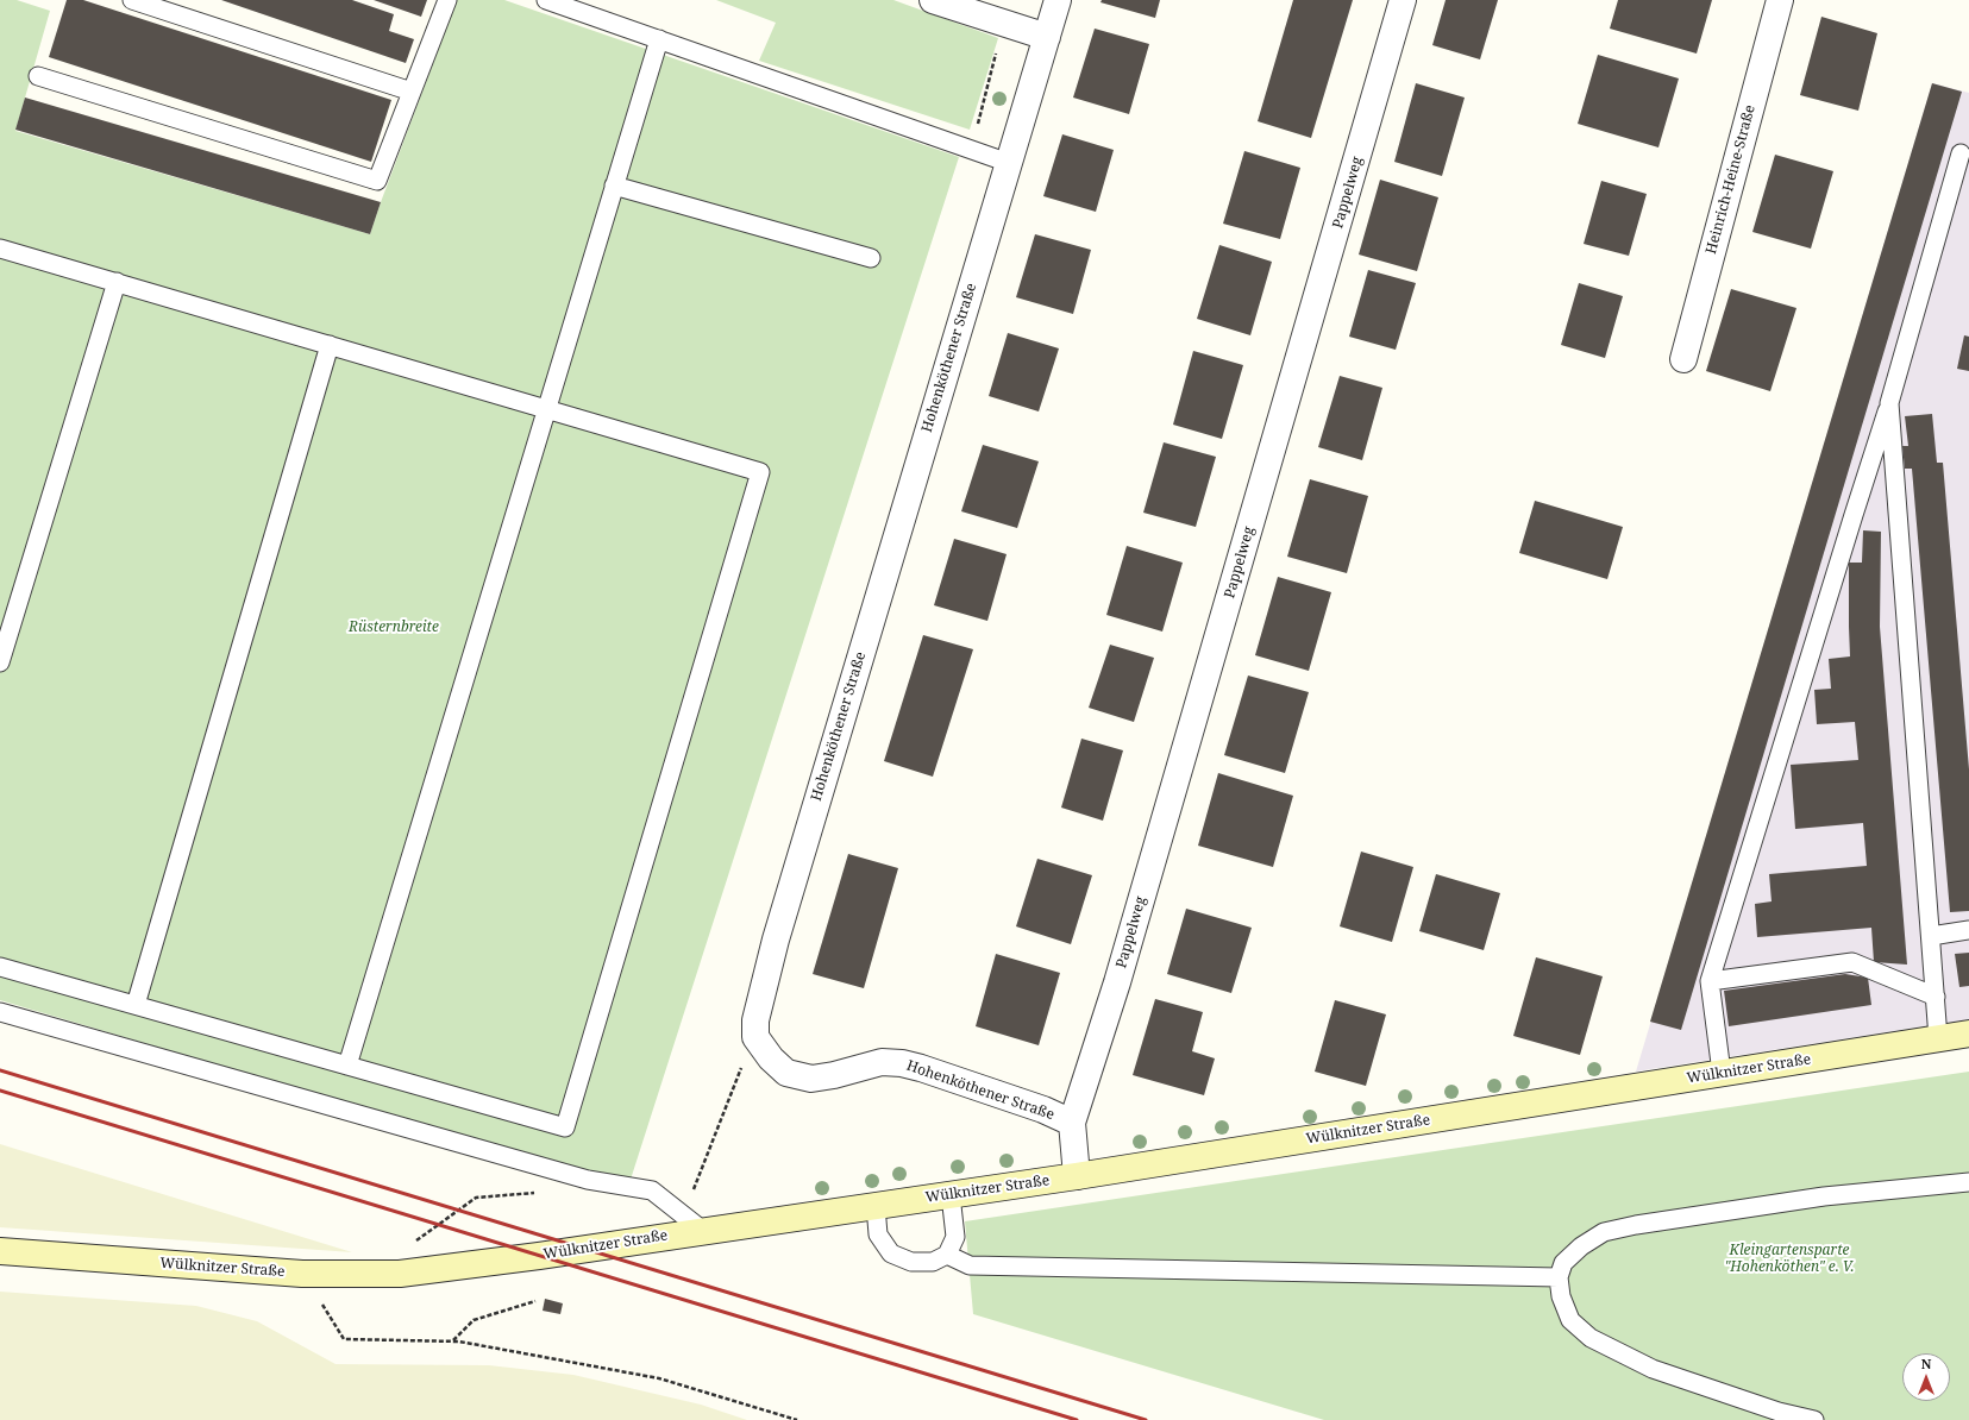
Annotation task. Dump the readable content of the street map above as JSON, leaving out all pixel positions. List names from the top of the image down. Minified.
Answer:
{"streets":{"street":["Heinrich-Heine-Straße","Pappelweg","Hohenköthener Straße","Wülknitzer Straße"]},"crossings":[["Pappelweg","Hohenköthener Straße"],["Hohenköthener Straße","Wülknitzer Straße"]],"parks":["Rüsternbreite","Kleingartensparte \"Hohenköthen\" e. V."],"north":"top"}
